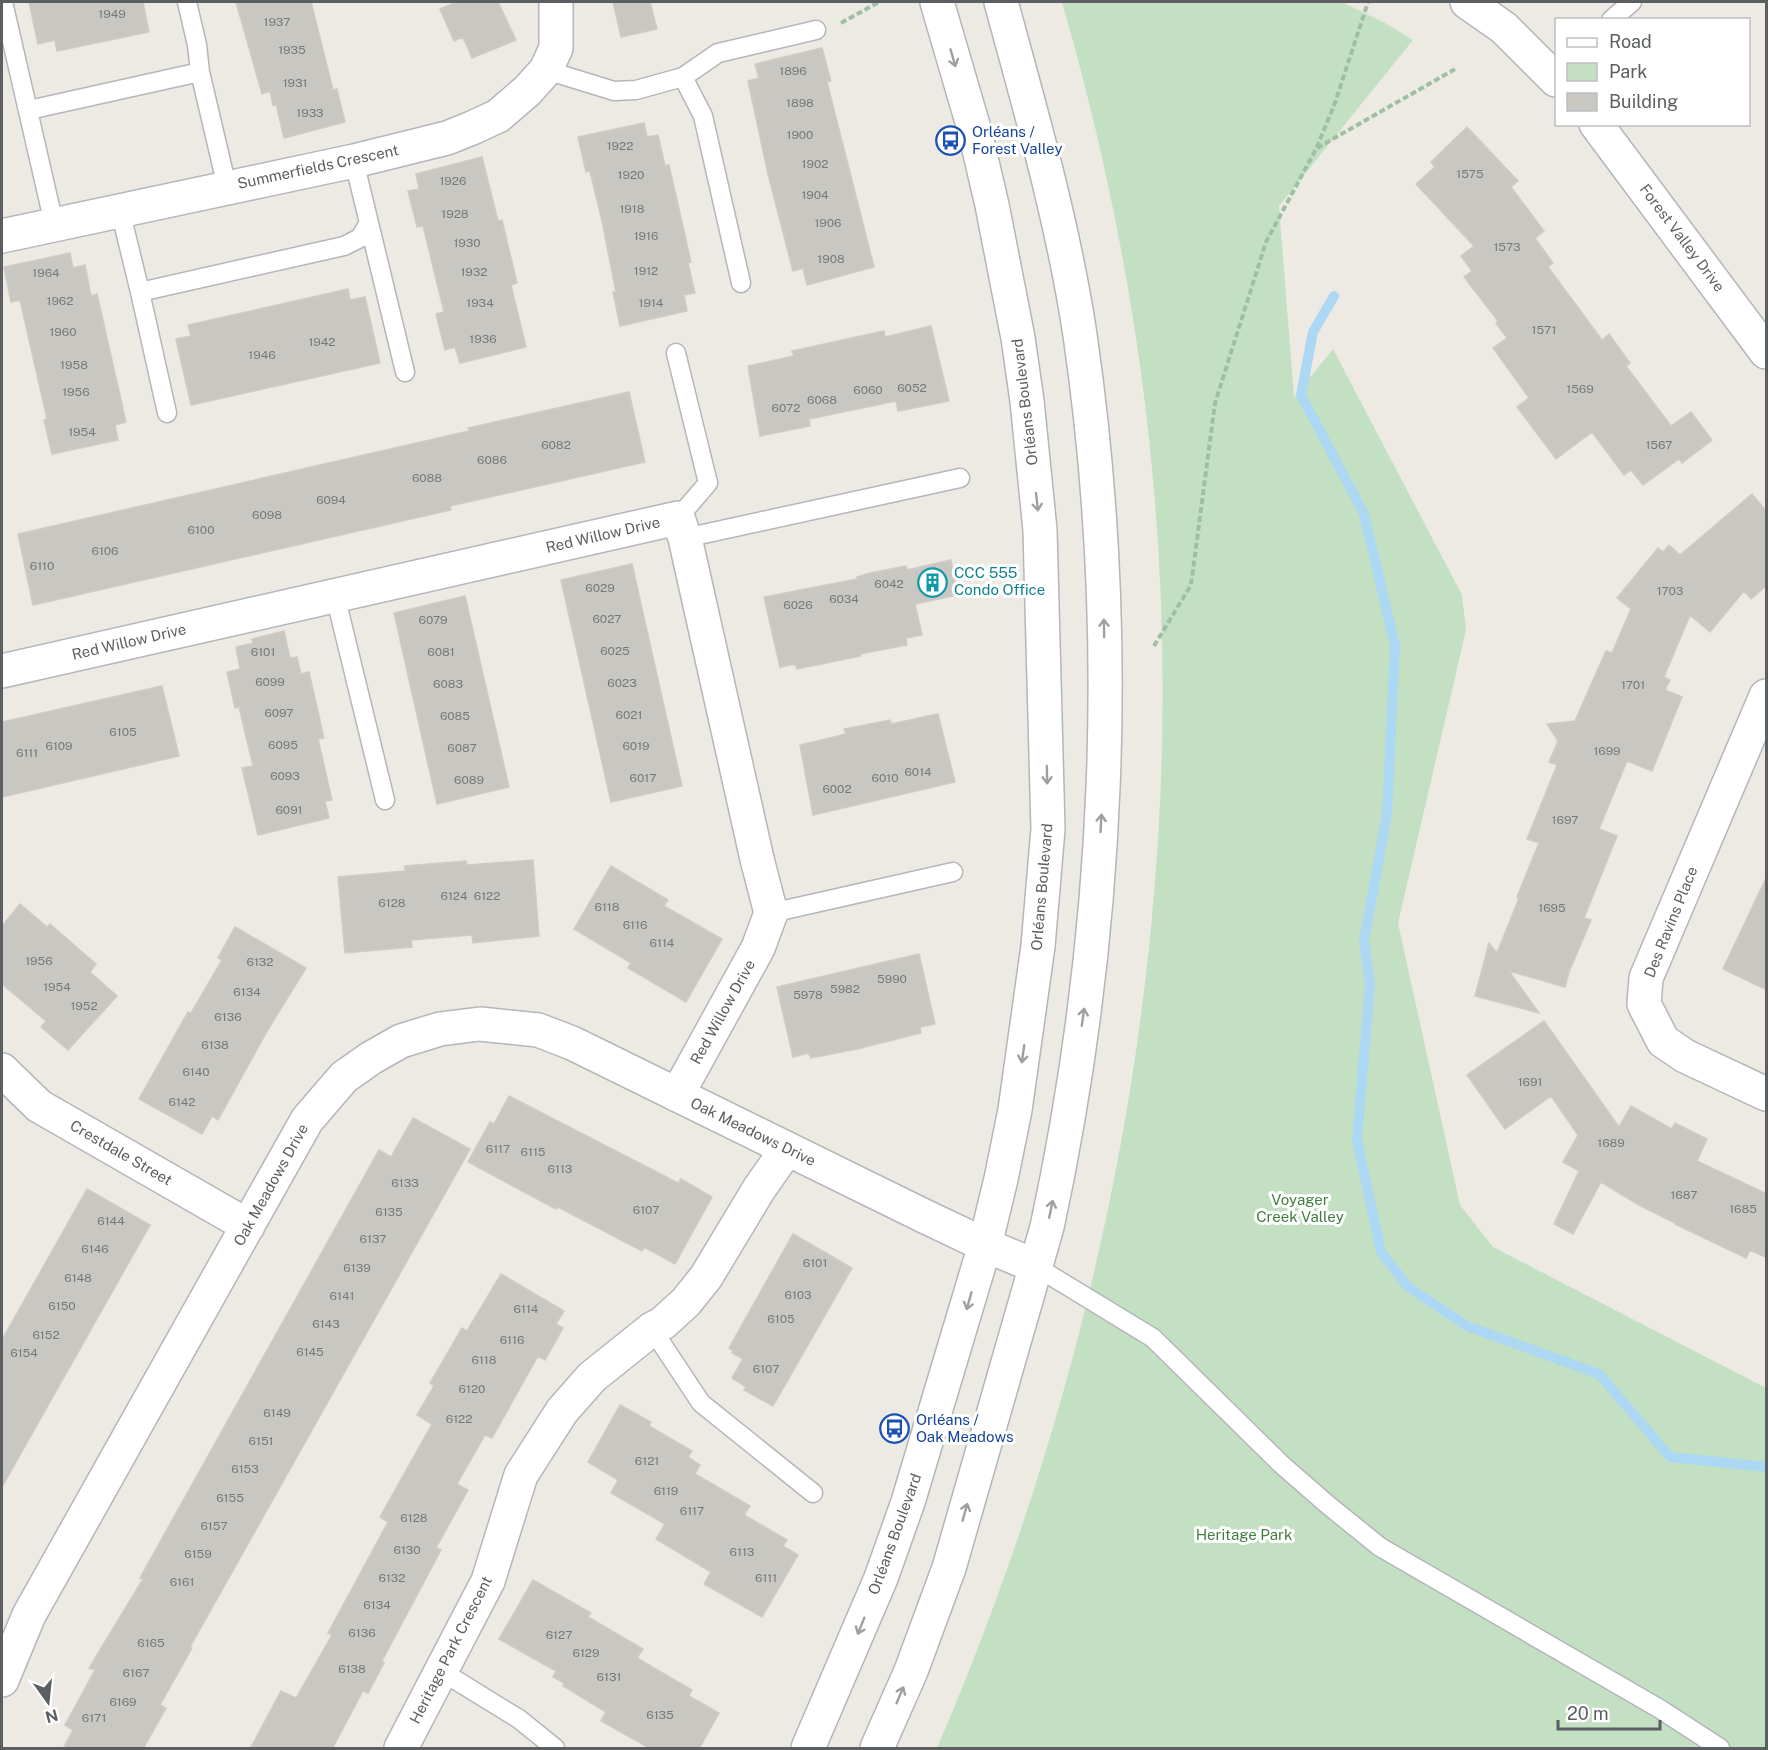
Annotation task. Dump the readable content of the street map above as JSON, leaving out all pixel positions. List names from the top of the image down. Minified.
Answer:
{"streets":{"street":["Summerfields Crescent","Forest Valley Drive","Orléans Boulevard","Red Willow Drive","Des Ravins Place","Oak Meadows Drive","Crestdale Street","Heritage Park Crescent"]},"crossings":[["Orléans Boulevard","Oak Meadows Drive"],["Red Willow Drive","Oak Meadows Drive"],["Oak Meadows Drive","Crestdale Street"],["Oak Meadows Drive","Heritage Park Crescent"]],"parks":["Voyager Creek Valley","Heritage Park"],"places":{"bus stop":["Orléans / Forest Valley","Orléans / Oak Meadows"],"building":["CCC 555 Condo Office"]},"house_numbers":["1949","1937","1935","1896","1931","1898","1933","1900","1922","1902","1575","1920","1926","1904","1918","1928","1906","1916","1930","1573","1908","1912","1932","1964","1962","1934","1914","1571","1960","1936","1942","1946","1958","6052","1569","6060","1956","6068","6072","1954","6082","1567","6086","6088","6094","6098","6100","6106","6110","6042","6029","1703","6034","6026","6027","6079","6025","6101","6081","6099","6023","6083","1701","6097","6021","6085","6105","6095","6109","6019","6087","1699","6111","6014","6093","6017","6010","6089","6002","6091","1697","6124","6122","6128","6118","1695","6116","6114","1956","6132","5990","1954","5982","6134","5978","1952","6136","6138","6140","1691","6142","1689","6117","6115","6113","6133","1687","1685","6107","6135","6144","6137","6146","6101","6139","6148","6103","6141","6150","6114","6105","6143","6152","6116","6145","6154","6118","6107","6120","6149","6122","6151","6121","6153","6119","6155","6117","6128","6157","6130","6113","6159","6132","6111","6161","6134","6136","6127","6165","6129","6138","6167","6131","6169","6135","6171"],"legend":["Road","Park","Building"],"scale_bar":"20 m","north":"bottom"}
